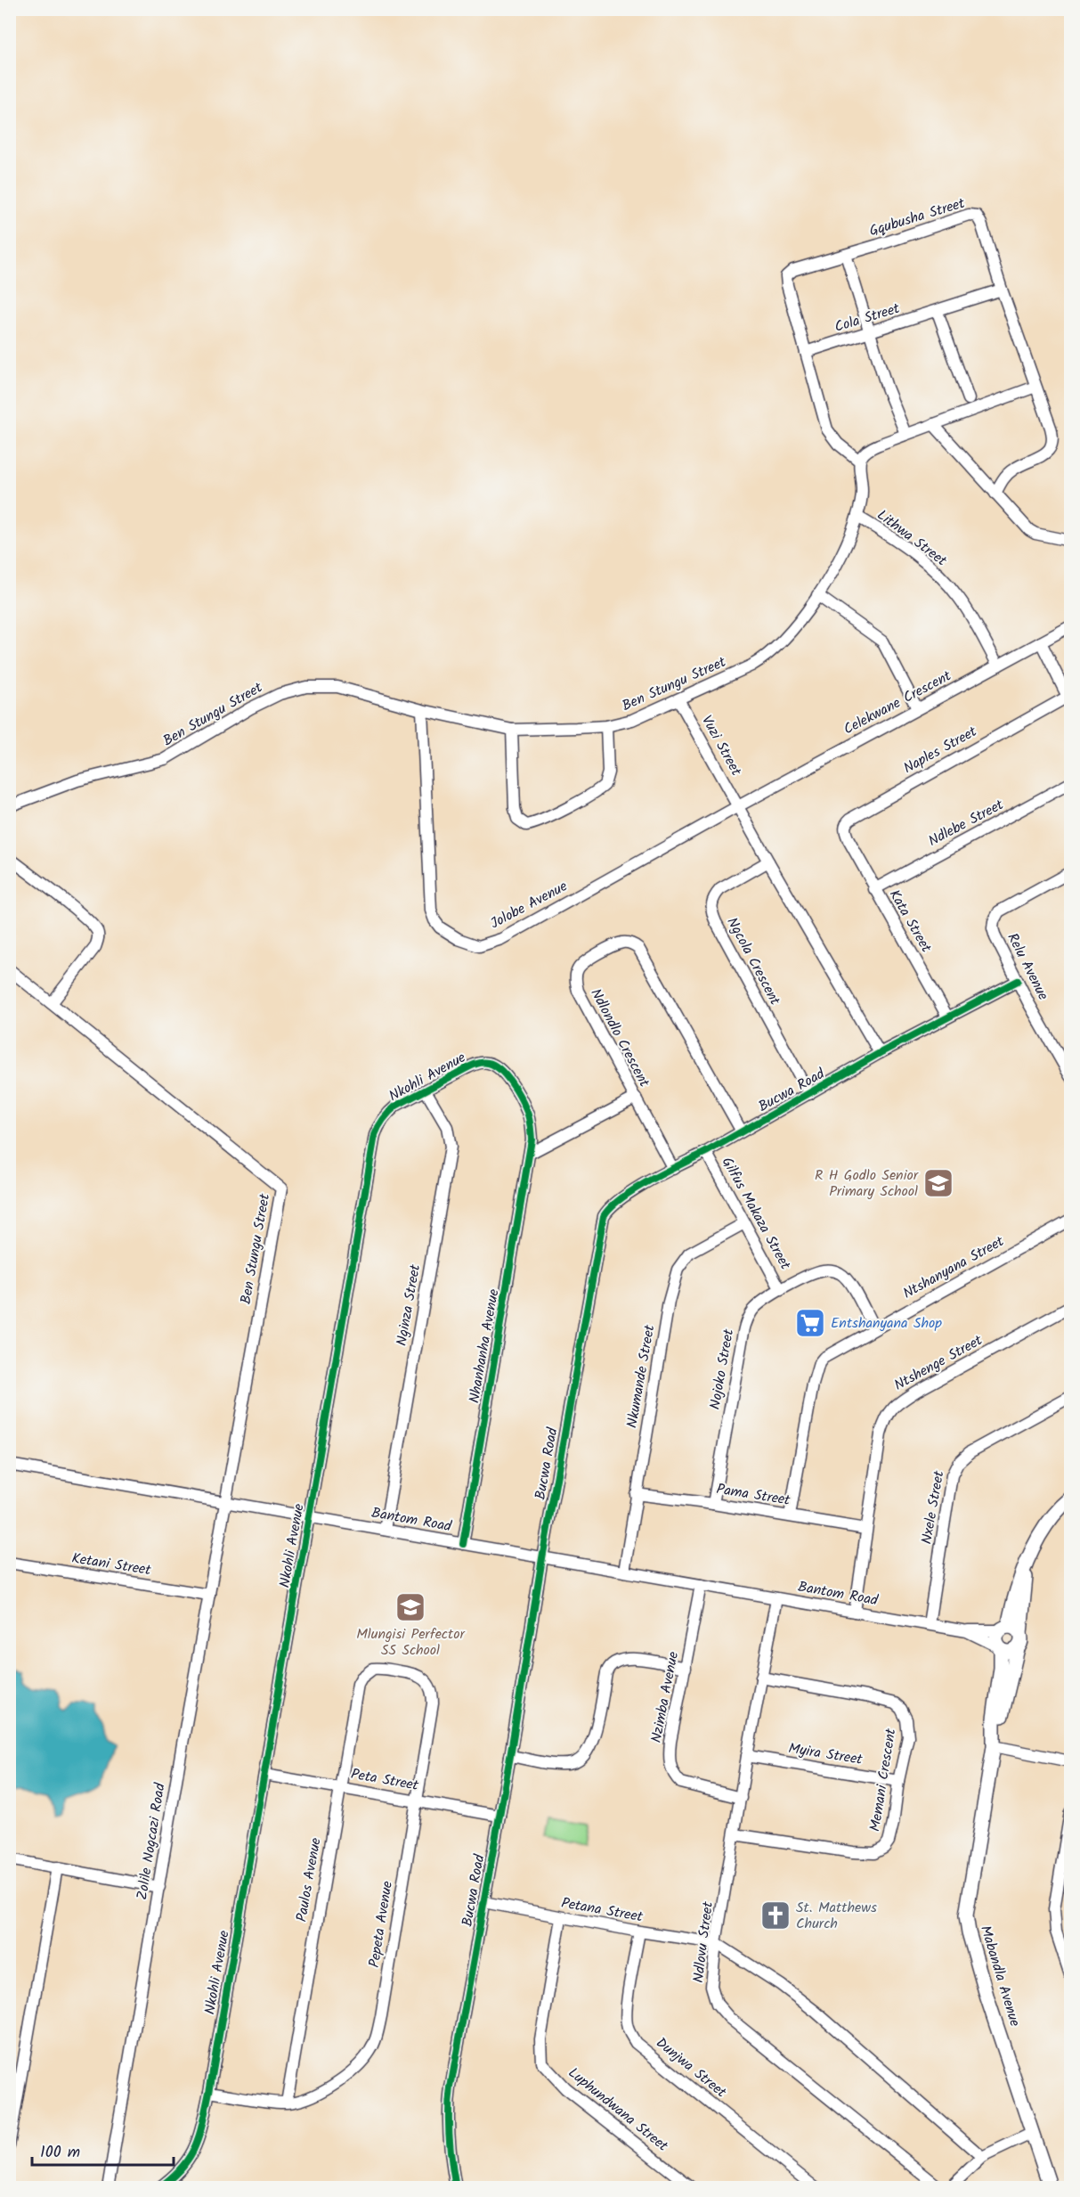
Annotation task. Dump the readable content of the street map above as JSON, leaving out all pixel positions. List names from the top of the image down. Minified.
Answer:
{"streets":{"street":["Gqubusha Street","Cola Street","Lithwa Street","Ben Stungu Street","Celekwane Crescent","Vuzi Street","Naples Street","Ndlebe Street","Jolobe Avenue","Kata Street","Ngcola Crescent","Relu Avenue","Ndlondlo Crescent","Nkohli Avenue","Bucwa Road","Gilfus Makaza Street","Ntshanyana Street","Nginza Street","Nhanhanha Avenue","Ntshenge Street","Nojoko Street","Nkumande Street","Pama Street","Nxele Street","Bantom Road","Ketani Street","Nzimba Avenue","Myira Street","Peta Street","Memani Crescent","Zolile Nogcazi Road","Paulos Avenue","Petana Street","Pepeta Avenue","Ndlovu Street","Mabandla Avenue","Dunjwa Street","Luphundwana Street"]},"crossings":[["Gqubusha Street","Cola Street"],["Gqubusha Street","Ben Stungu Street"],["Lithwa Street","Ben Stungu Street"],["Lithwa Street","Celekwane Crescent"],["Ben Stungu Street","Vuzi Street"],["Ben Stungu Street","Jolobe Avenue"],["Ben Stungu Street","Bantom Road"],["Ben Stungu Street","Zolile Nogcazi Road"],["Celekwane Crescent","Vuzi Street"],["Celekwane Crescent","Jolobe Avenue"],["Vuzi Street","Jolobe Avenue"],["Naples Street","Kata Street"],["Ndlebe Street","Kata Street"],["Kata Street","Bucwa Road"],["Ngcola Crescent","Bucwa Road"],["Relu Avenue","Bucwa Road"],["Ndlondlo Crescent","Bucwa Road"],["Nkohli Avenue","Nginza Street"],["Nkohli Avenue","Nhanhanha Avenue"],["Nkohli Avenue","Bantom Road"],["Nkohli Avenue","Peta Street"],["Nkohli Avenue","Pepeta Avenue"],["Bucwa Road","Gilfus Makaza Street"],["Bucwa Road","Bantom Road"],["Bucwa Road","Peta Street"],["Bucwa Road","Petana Street"],["Gilfus Makaza Street","Nojoko Street"],["Gilfus Makaza Street","Nkumande Street"],["Ntshanyana Street","Nojoko Street"],["Ntshanyana Street","Pama Street"],["Nginza Street","Bantom Road"],["Nhanhanha Avenue","Bantom Road"],["Ntshenge Street","Pama Street"],["Ntshenge Street","Bantom Road"],["Nojoko Street","Pama Street"],["Nkumande Street","Pama Street"],["Nkumande Street","Bantom Road"],["Nxele Street","Bantom Road"],["Bantom Road","Nzimba Avenue"],["Bantom Road","Zolile Nogcazi Road"],["Bantom Road","Ndlovu Street"],["Bantom Road","Mabandla Avenue"],["Ketani Street","Zolile Nogcazi Road"],["Nzimba Avenue","Ndlovu Street"],["Myira Street","Memani Crescent"],["Myira Street","Ndlovu Street"],["Peta Street","Paulos Avenue"],["Peta Street","Pepeta Avenue"],["Memani Crescent","Ndlovu Street"],["Paulos Avenue","Pepeta Avenue"],["Petana Street","Ndlovu Street"],["Petana Street","Dunjwa Street"],["Petana Street","Luphundwana Street"]],"places":{"school or university":["R H Godlo Senior Primary School","Mlungisi Perfector SS School"],"supermarket":["Entshanyana Shop"],"church":["St. Matthews Church"]},"scale_bar":"100 m"}
